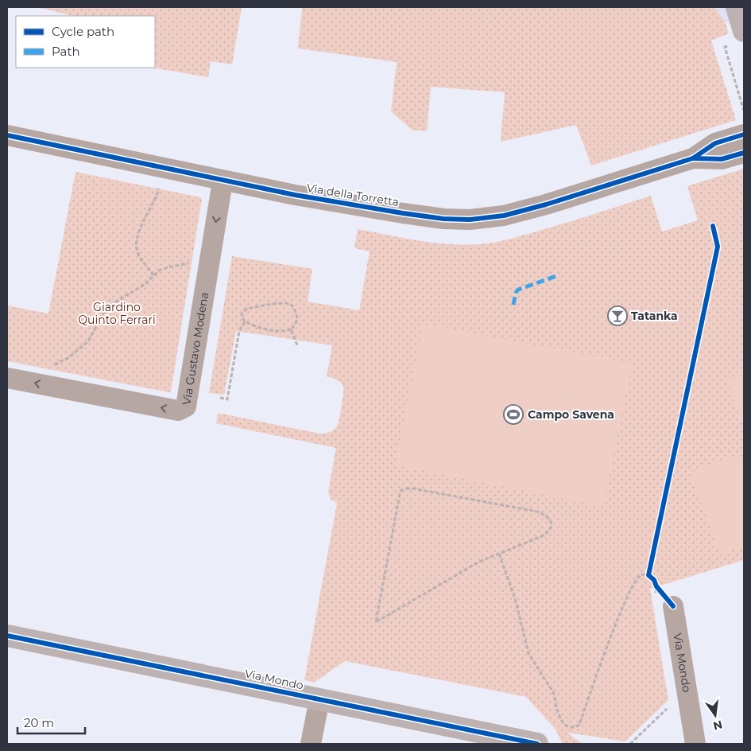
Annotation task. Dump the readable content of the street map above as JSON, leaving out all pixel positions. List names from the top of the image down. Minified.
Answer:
{"streets":{"street":["Via della Torretta","Via Gustavo Modena","Via Mondo"]},"crossings":[["Via della Torretta","Via Gustavo Modena"]],"parks":["Giardino Quinto Ferrari"],"places":{"bar":["Tatanka"],"sports":["Campo Savena"]},"legend":["Cycle path","Path"],"scale_bar":"20 m","north":"bottom"}
